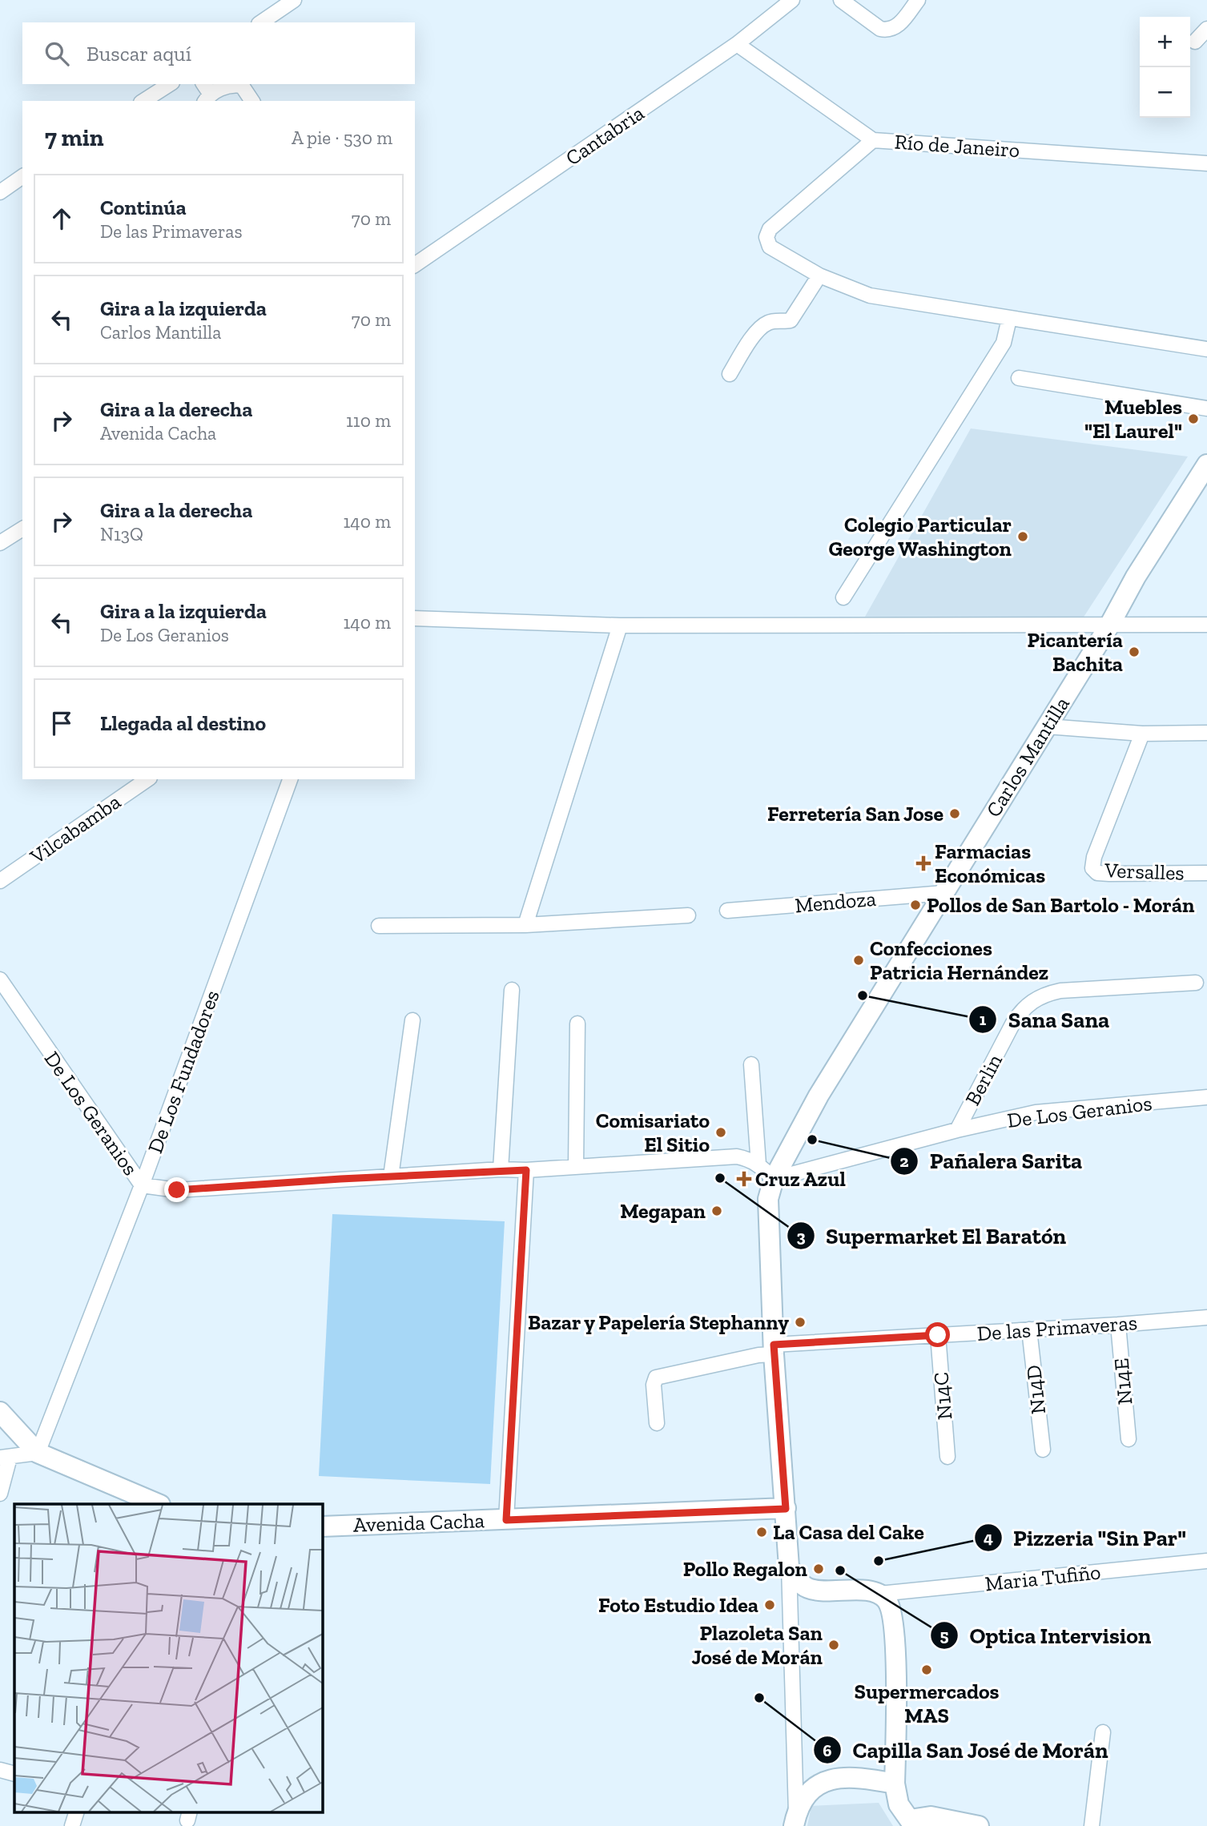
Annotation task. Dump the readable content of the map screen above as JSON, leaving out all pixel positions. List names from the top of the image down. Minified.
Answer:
{"streets":{"street":["Cantabria","Río de Janeiro","Carlos Mantilla","Vilcabamba","Versalles","Mendoza","De Los Fundadores","Berlin","De Los Geranios","De las Primaveras","N14E","N14D","N14C","Avenida Cacha","Maria Tufiño"]},"crossings":[["Cantabria","Río de Janeiro"],["Carlos Mantilla","Mendoza"],["Carlos Mantilla","De Los Geranios"],["Carlos Mantilla","De las Primaveras"],["Carlos Mantilla","Avenida Cacha"],["De Los Fundadores","De Los Geranios"],["Berlin","De Los Geranios"],["De las Primaveras","N14E"],["De las Primaveras","N14D"],["De las Primaveras","N14C"]],"places":{"other":["Muebles \"El Laurel\"","Colegio Particular George Washington","Picantería Bachita","Ferretería San Jose","Pollos de San Bartolo - Morán","Confecciones Patricia Hernández","Sana Sana","Comisariato El Sitio","Pañalera Sarita","Supermarket El Baratón","Megapan","Bazar y Papelería Stephanny","La Casa del Cake","Pizzeria \"Sin Par\"","Pollo Regalon","Optica Intervision","Foto Estudio Idea","Plazoleta San José de Morán","Supermercados MAS","Capilla San José de Morán"],"health":["Farmacias Económicas","Cruz Azul"]},"page":{"map_buttons":["+","−"],"search":"Buscar aquí","heading":["7 min","A pie · 530 m"],"list":[["Continúa","De las Primaveras","70 m"],["Gira a la izquierda","Carlos Mantilla","70 m"],["Gira a la derecha","Avenida Cacha","110 m"],["Gira a la derecha","N13Q","140 m"],["Gira a la izquierda","De Los Geranios","140 m"],"Llegada al destino"]}}
